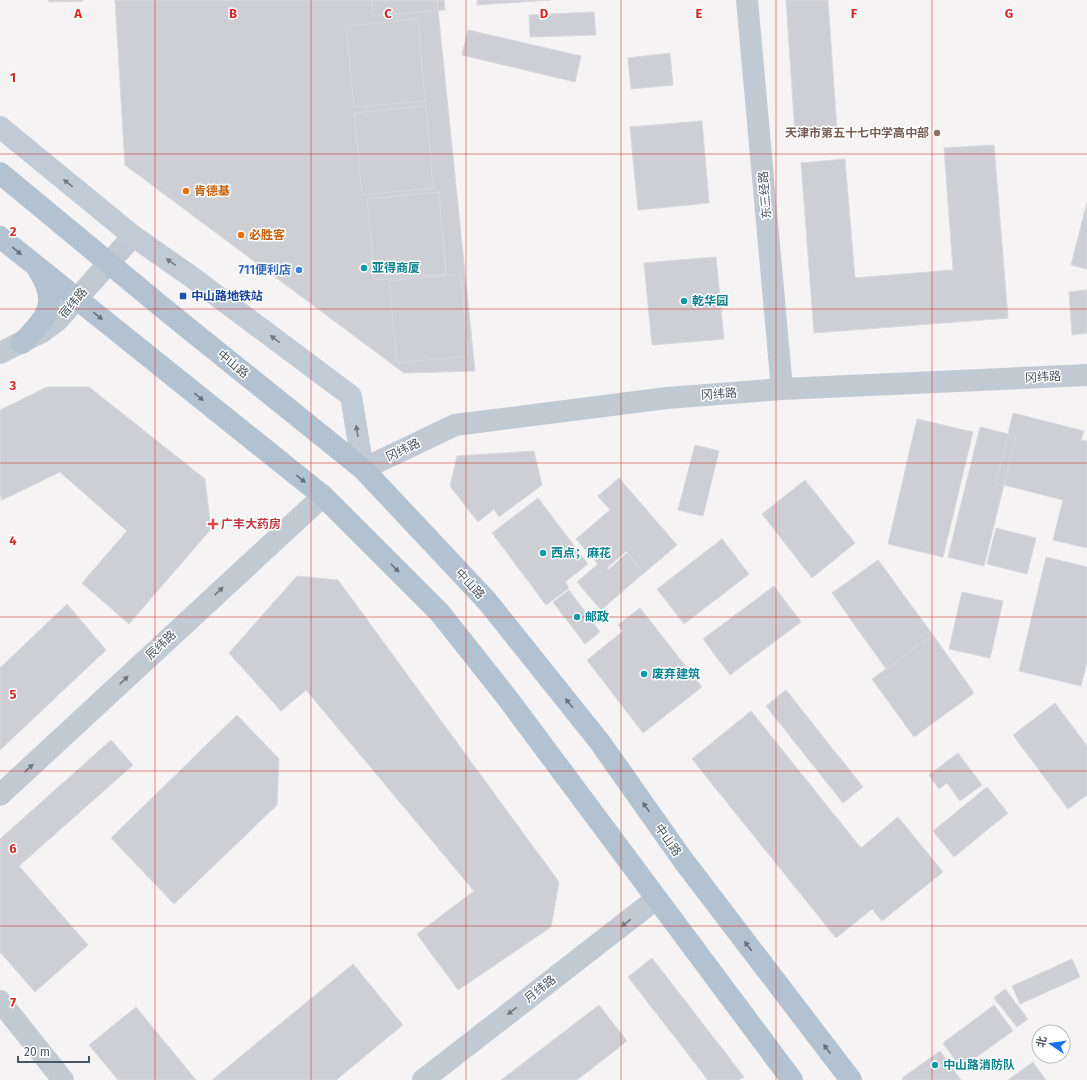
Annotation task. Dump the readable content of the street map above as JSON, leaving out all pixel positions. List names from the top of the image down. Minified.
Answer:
{"streets":{"main road":["中山路"],"street":["东三经路","宿纬路","冈纬路","辰纬路","月纬路"]},"crossings":[["东三经路","冈纬路"],["宿纬路","中山路"],["中山路","冈纬路"]],"one_way":["辰纬路","月纬路"],"places":{"other":["天津市第五十七中学高中部","肯德基","必胜客","亚得商厦","711便利店","乾华园","西点；麻花","邮政","废弃建筑","中山路消防队"],"transit":["中山路地铁站"],"health":["广丰大药房"]},"scale_bar":"20 m","north":"left","grid":{"columns":["A","B","C","D","E","F","G"],"rows":["1","2","3","4","5","6","7"]}}
